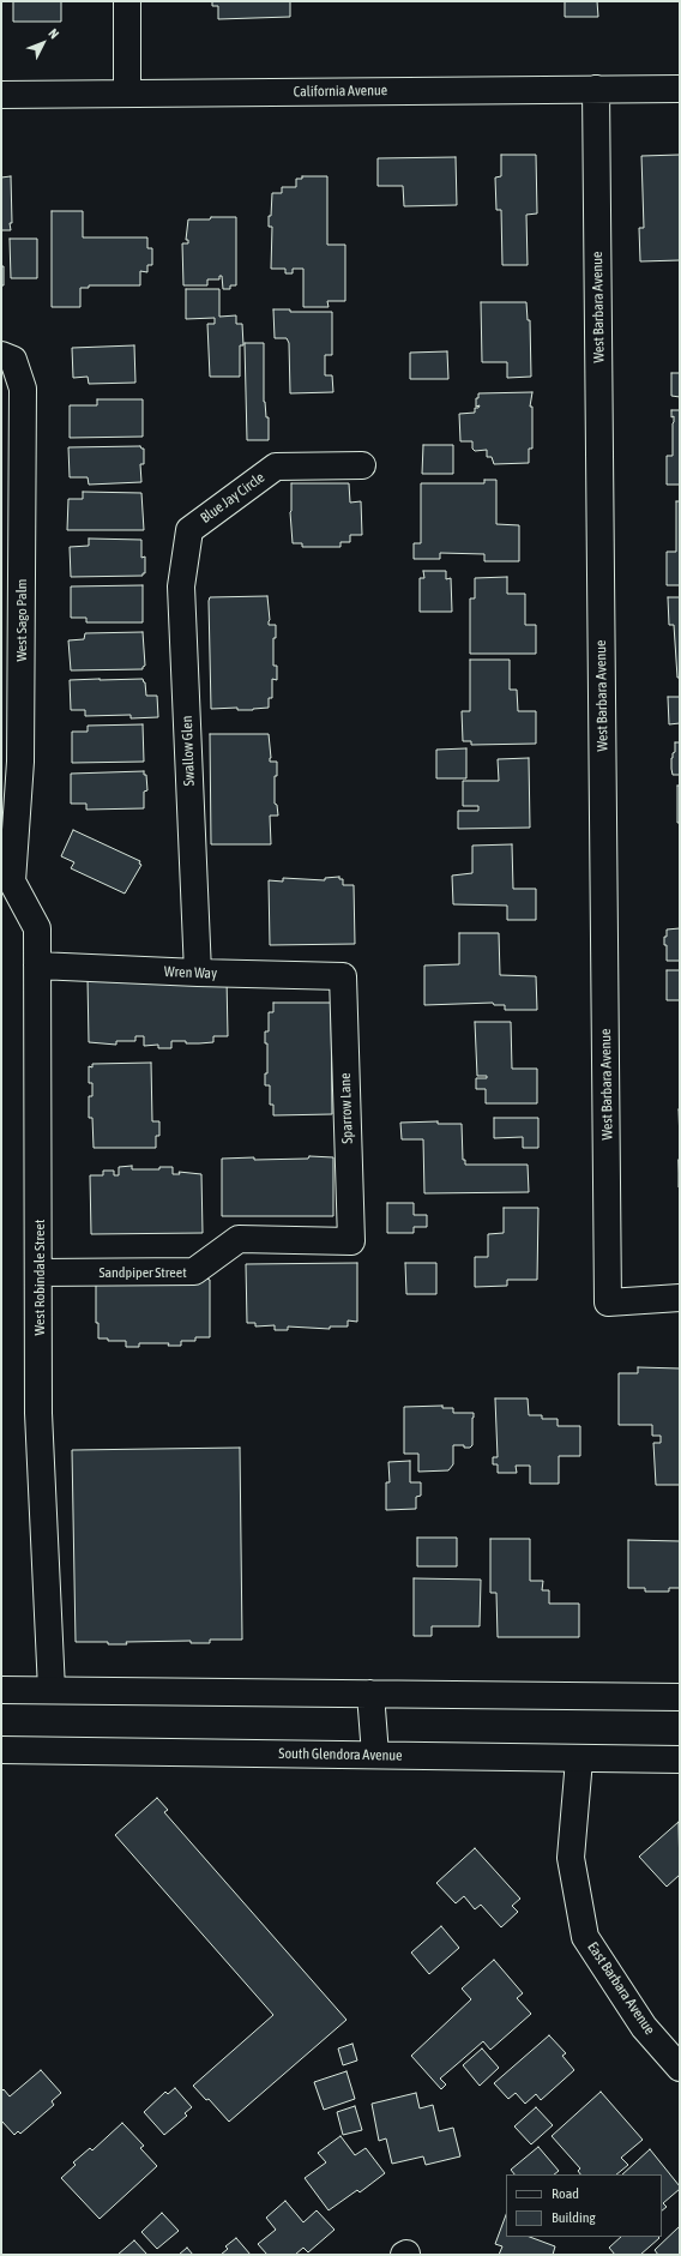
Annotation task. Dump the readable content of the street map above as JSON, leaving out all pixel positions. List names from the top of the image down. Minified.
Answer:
{"streets":{"street":["California Avenue","West Barbara Avenue","Blue Jay Circle","West Sago Palm","Swallow Glen","Wren Way","Sparrow Lane","Sandpiper Street","West Robindale Street","South Glendora Avenue","East Barbara Avenue"]},"crossings":[["California Avenue","West Barbara Avenue"],["Blue Jay Circle","Swallow Glen"],["West Sago Palm","West Robindale Street"],["Swallow Glen","Wren Way"],["Wren Way","Sparrow Lane"],["Wren Way","West Robindale Street"],["Sparrow Lane","Sandpiper Street"],["Sandpiper Street","West Robindale Street"],["South Glendora Avenue","East Barbara Avenue"]],"legend":["Road","Building"],"north":"top right"}
